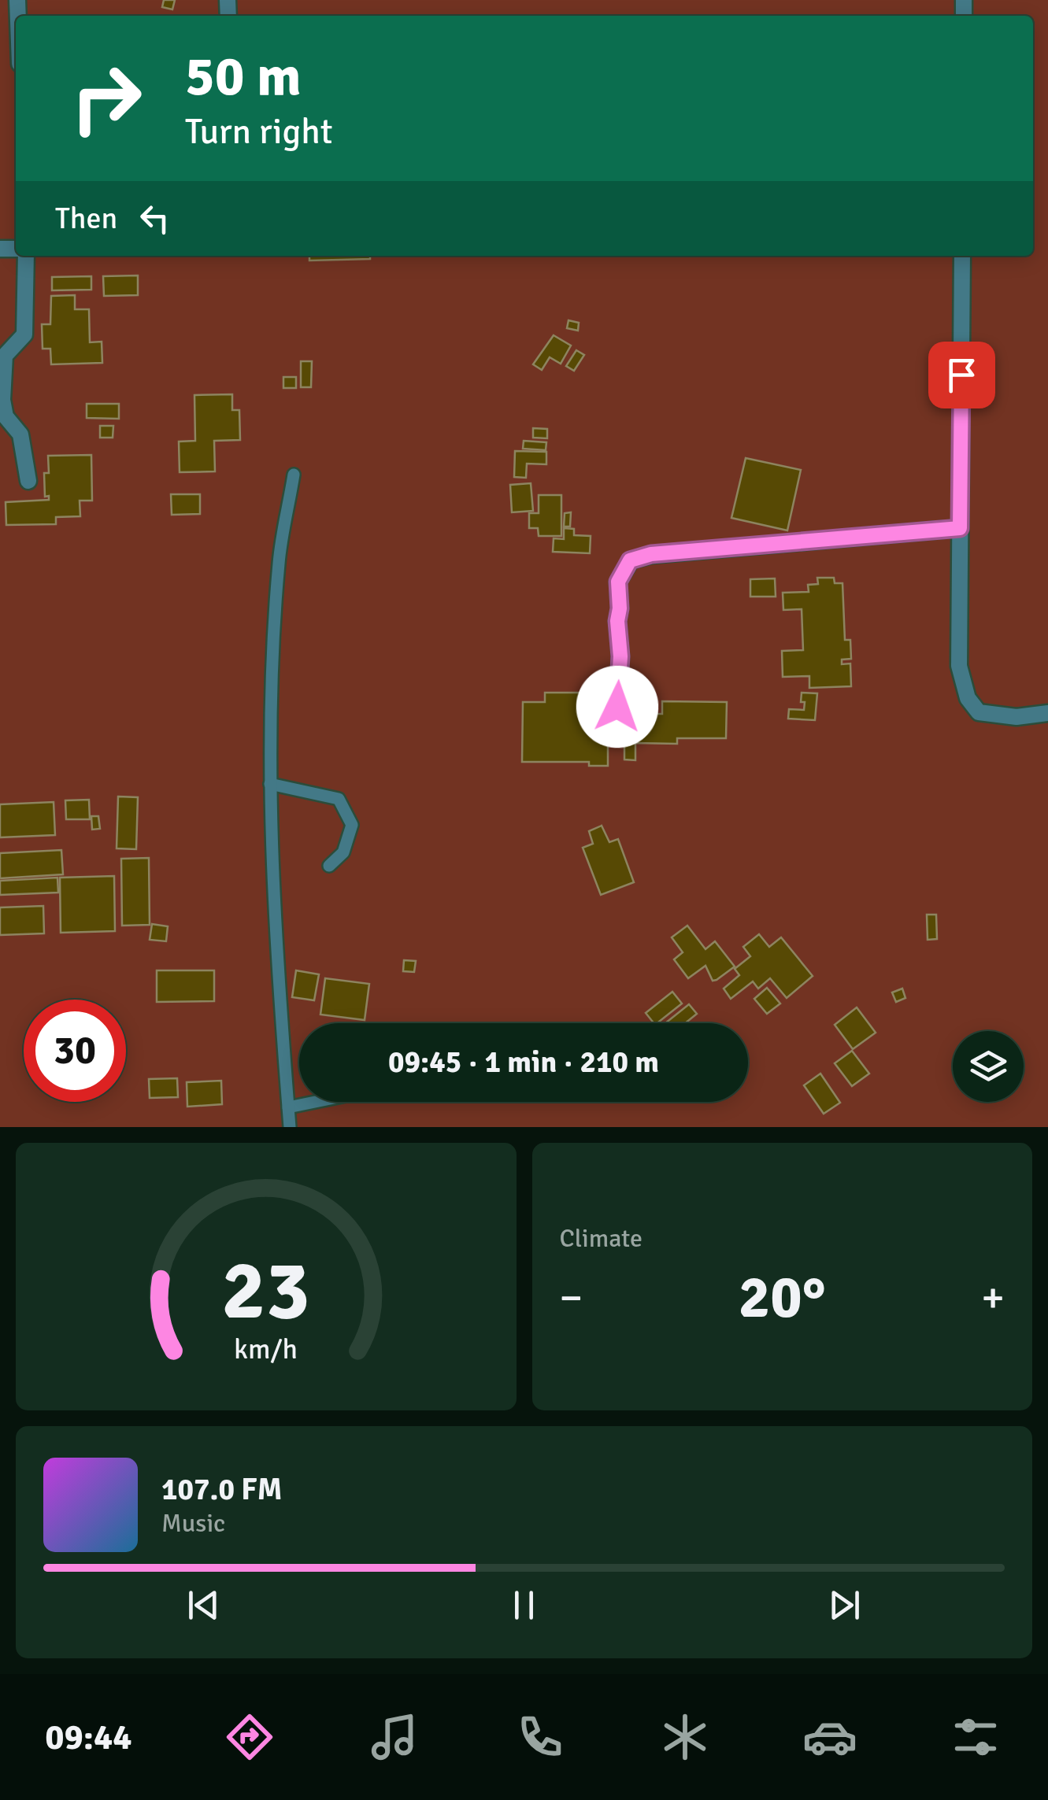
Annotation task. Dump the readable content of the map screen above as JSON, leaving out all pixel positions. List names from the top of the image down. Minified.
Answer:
{"page":{"turn":["50 m","Turn right"],"then":"Then","limit":"30","trip":"09:45 · 1 min · 210 m","tile":"Climate","heat":["−","20°","+"],"song":["107.0 FM","Music"],"tabs":"09:44","gauge":["23","km/h"]}}
